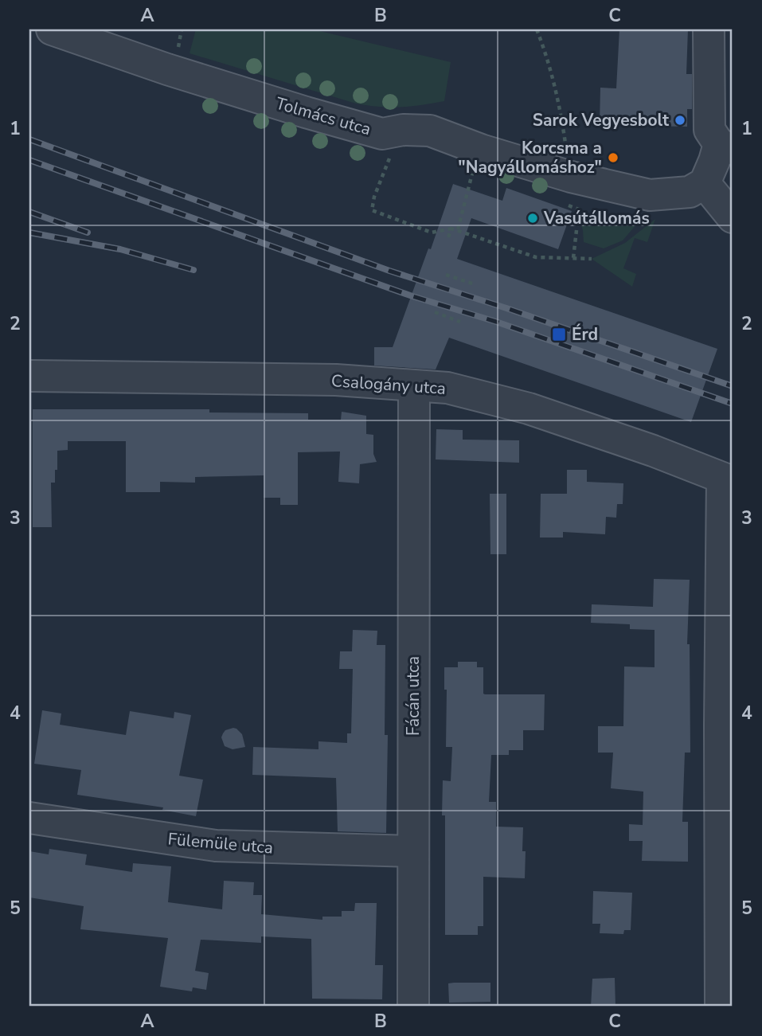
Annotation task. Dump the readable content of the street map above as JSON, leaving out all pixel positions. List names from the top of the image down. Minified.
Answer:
{"streets":{"street":["Tolmács utca","Csalogány utca","Fácán utca","Fülemüle utca"]},"crossings":[["Csalogány utca","Fácán utca"],["Fácán utca","Fülemüle utca"]],"places":{"other":["Sarok Vegyesbolt","Korcsma a \"Nagyállomáshoz\"","Vasútállomás"],"transit":["Érd"]},"grid":{"columns":["A","B","C"],"rows":["1","2","3","4","5"]}}
